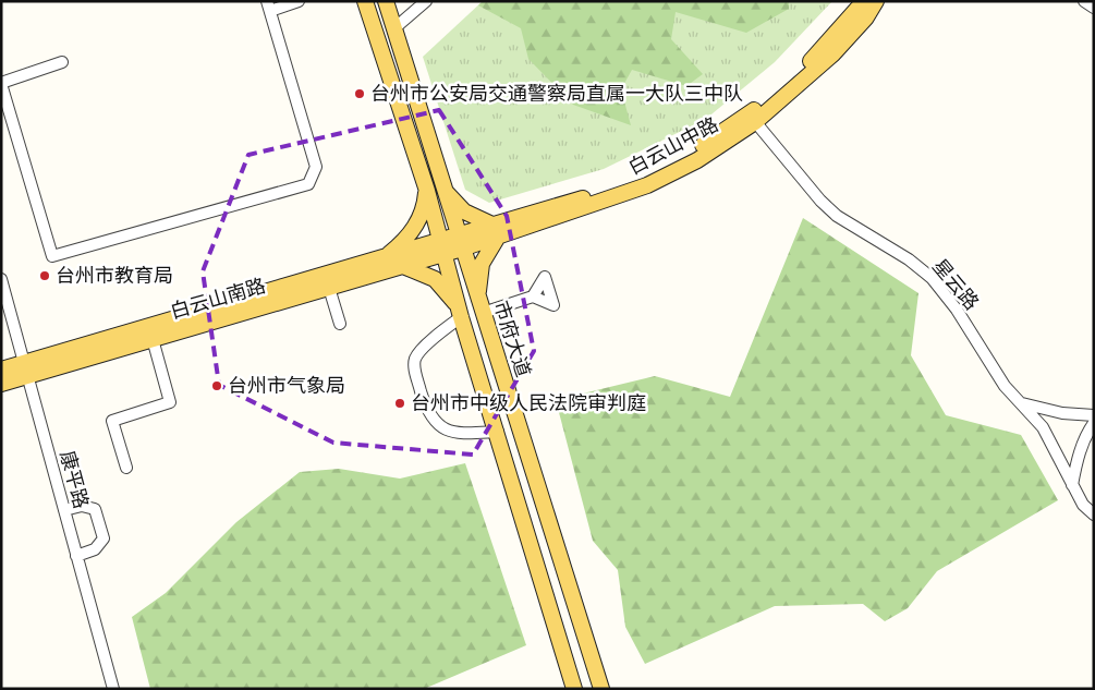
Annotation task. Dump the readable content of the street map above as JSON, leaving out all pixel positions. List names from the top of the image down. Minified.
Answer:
{"streets":{"main road":["白云山中路","白云山南路","市府大道"],"street":["星云路","康平路"]},"crossings":[["白云山中路","星云路"],["白云山中路","白云山南路"],["白云山中路","市府大道"],["白云山南路","康平路"]],"places":["台州市公安局交通警察局直属一大队三中队","台州市教育局","台州市气象局","台州市中级人民法院审判庭"]}
